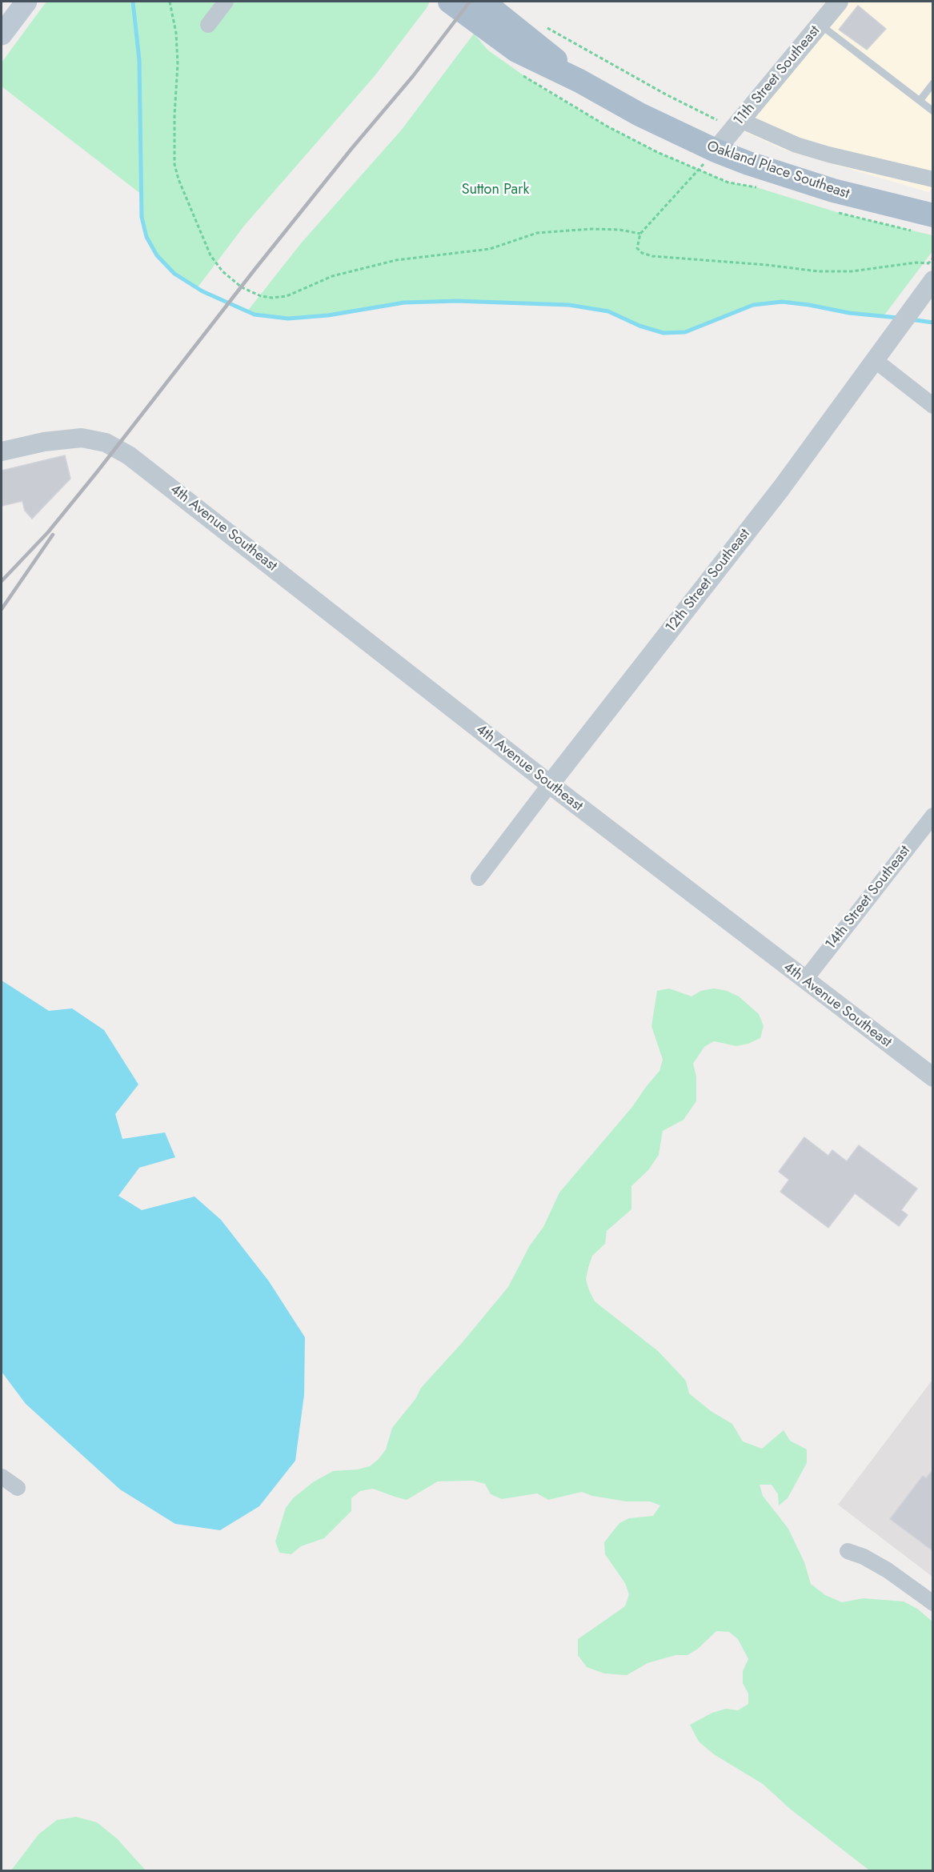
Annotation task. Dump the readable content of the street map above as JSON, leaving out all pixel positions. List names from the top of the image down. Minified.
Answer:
{"streets":{"main road":["Oakland Place Southeast"],"street":["11th Street Southeast","4th Avenue Southeast","12th Street Southeast","14th Street Southeast"]},"crossings":[["11th Street Southeast","Oakland Place Southeast"],["4th Avenue Southeast","12th Street Southeast"],["4th Avenue Southeast","14th Street Southeast"]],"parks":["Sutton Park"]}
